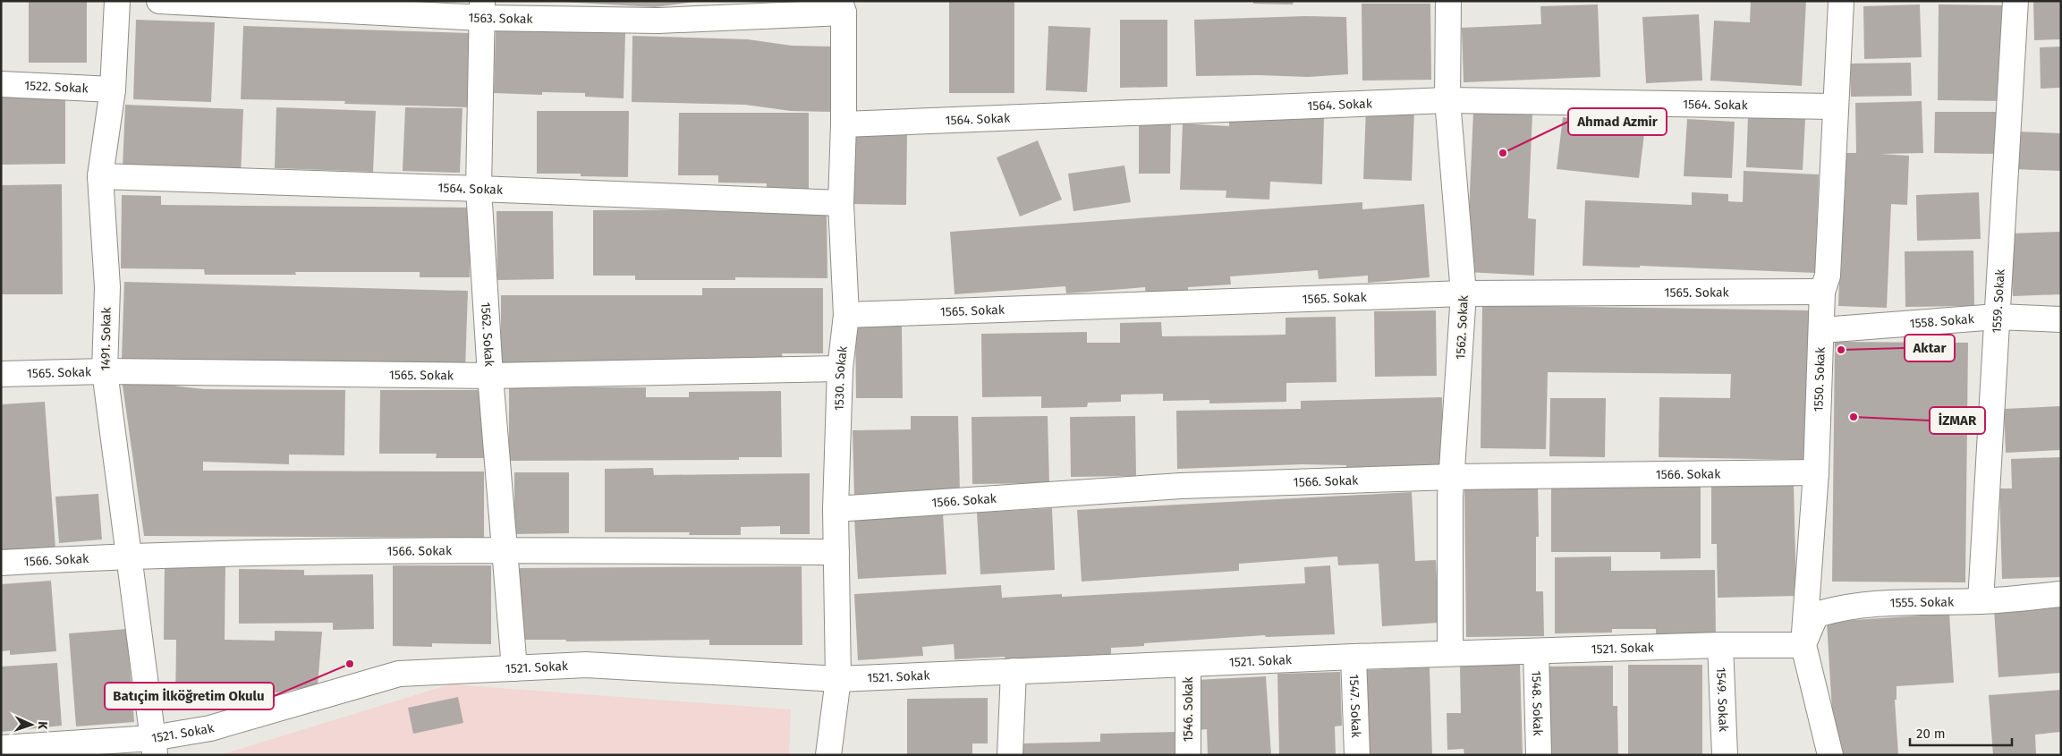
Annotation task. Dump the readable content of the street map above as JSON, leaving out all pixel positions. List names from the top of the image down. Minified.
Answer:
{"streets":{"street":["1563. Sokak","1522. Sokak","1564. Sokak","1565. Sokak","1559. Sokak","1558. Sokak","1562. Sokak","1491. Sokak","1530. Sokak","1550. Sokak","1566. Sokak","1555. Sokak","1521. Sokak","1549. Sokak","1548. Sokak","1547. Sokak","1546. Sokak"]},"crossings":[["1563. Sokak","1562. Sokak"],["1563. Sokak","1530. Sokak"],["1522. Sokak","1491. Sokak"],["1564. Sokak","1562. Sokak"],["1564. Sokak","1491. Sokak"],["1564. Sokak","1530. Sokak"],["1564. Sokak","1550. Sokak"],["1565. Sokak","1562. Sokak"],["1565. Sokak","1491. Sokak"],["1565. Sokak","1530. Sokak"],["1565. Sokak","1550. Sokak"],["1559. Sokak","1558. Sokak"],["1559. Sokak","1555. Sokak"],["1558. Sokak","1550. Sokak"],["1562. Sokak","1566. Sokak"],["1562. Sokak","1521. Sokak"],["1491. Sokak","1566. Sokak"],["1491. Sokak","1521. Sokak"],["1530. Sokak","1566. Sokak"],["1530. Sokak","1521. Sokak"],["1550. Sokak","1566. Sokak"],["1550. Sokak","1555. Sokak"],["1550. Sokak","1521. Sokak"],["1555. Sokak","1521. Sokak"],["1521. Sokak","1549. Sokak"],["1521. Sokak","1548. Sokak"],["1521. Sokak","1547. Sokak"],["1521. Sokak","1546. Sokak"]],"places":["Ahmad Azmir","Aktar","İZMAR","Batıçim İlköğretim Okulu"],"scale_bar":"20 m","north":"right"}
